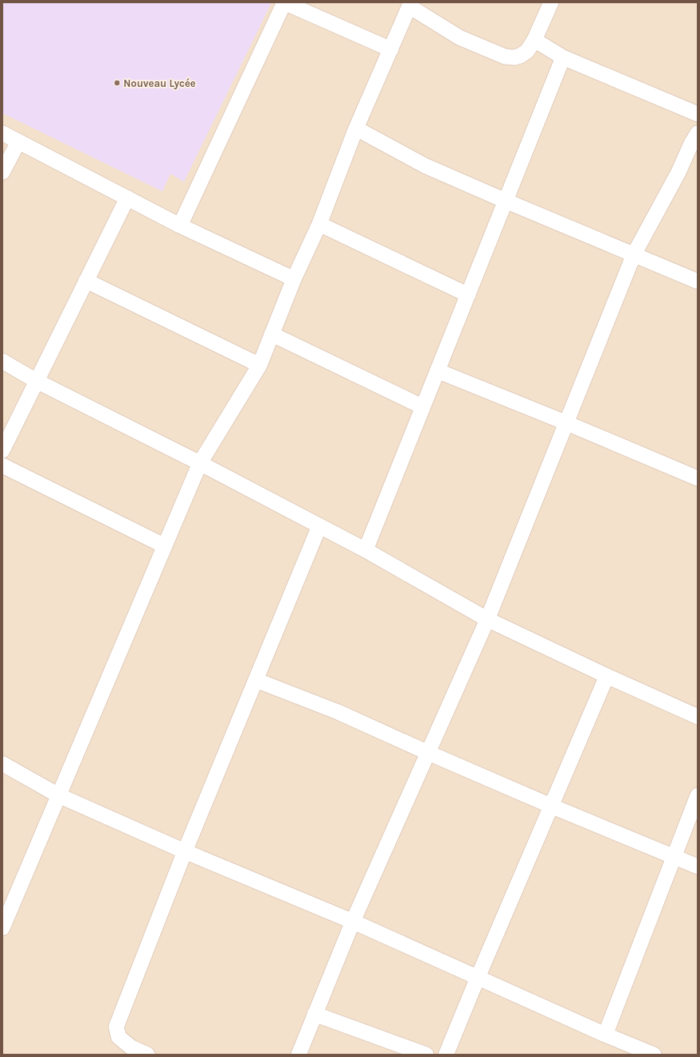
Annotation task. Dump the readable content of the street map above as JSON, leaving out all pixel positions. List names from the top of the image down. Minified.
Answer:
{"places":["Nouveau Lycée"]}
